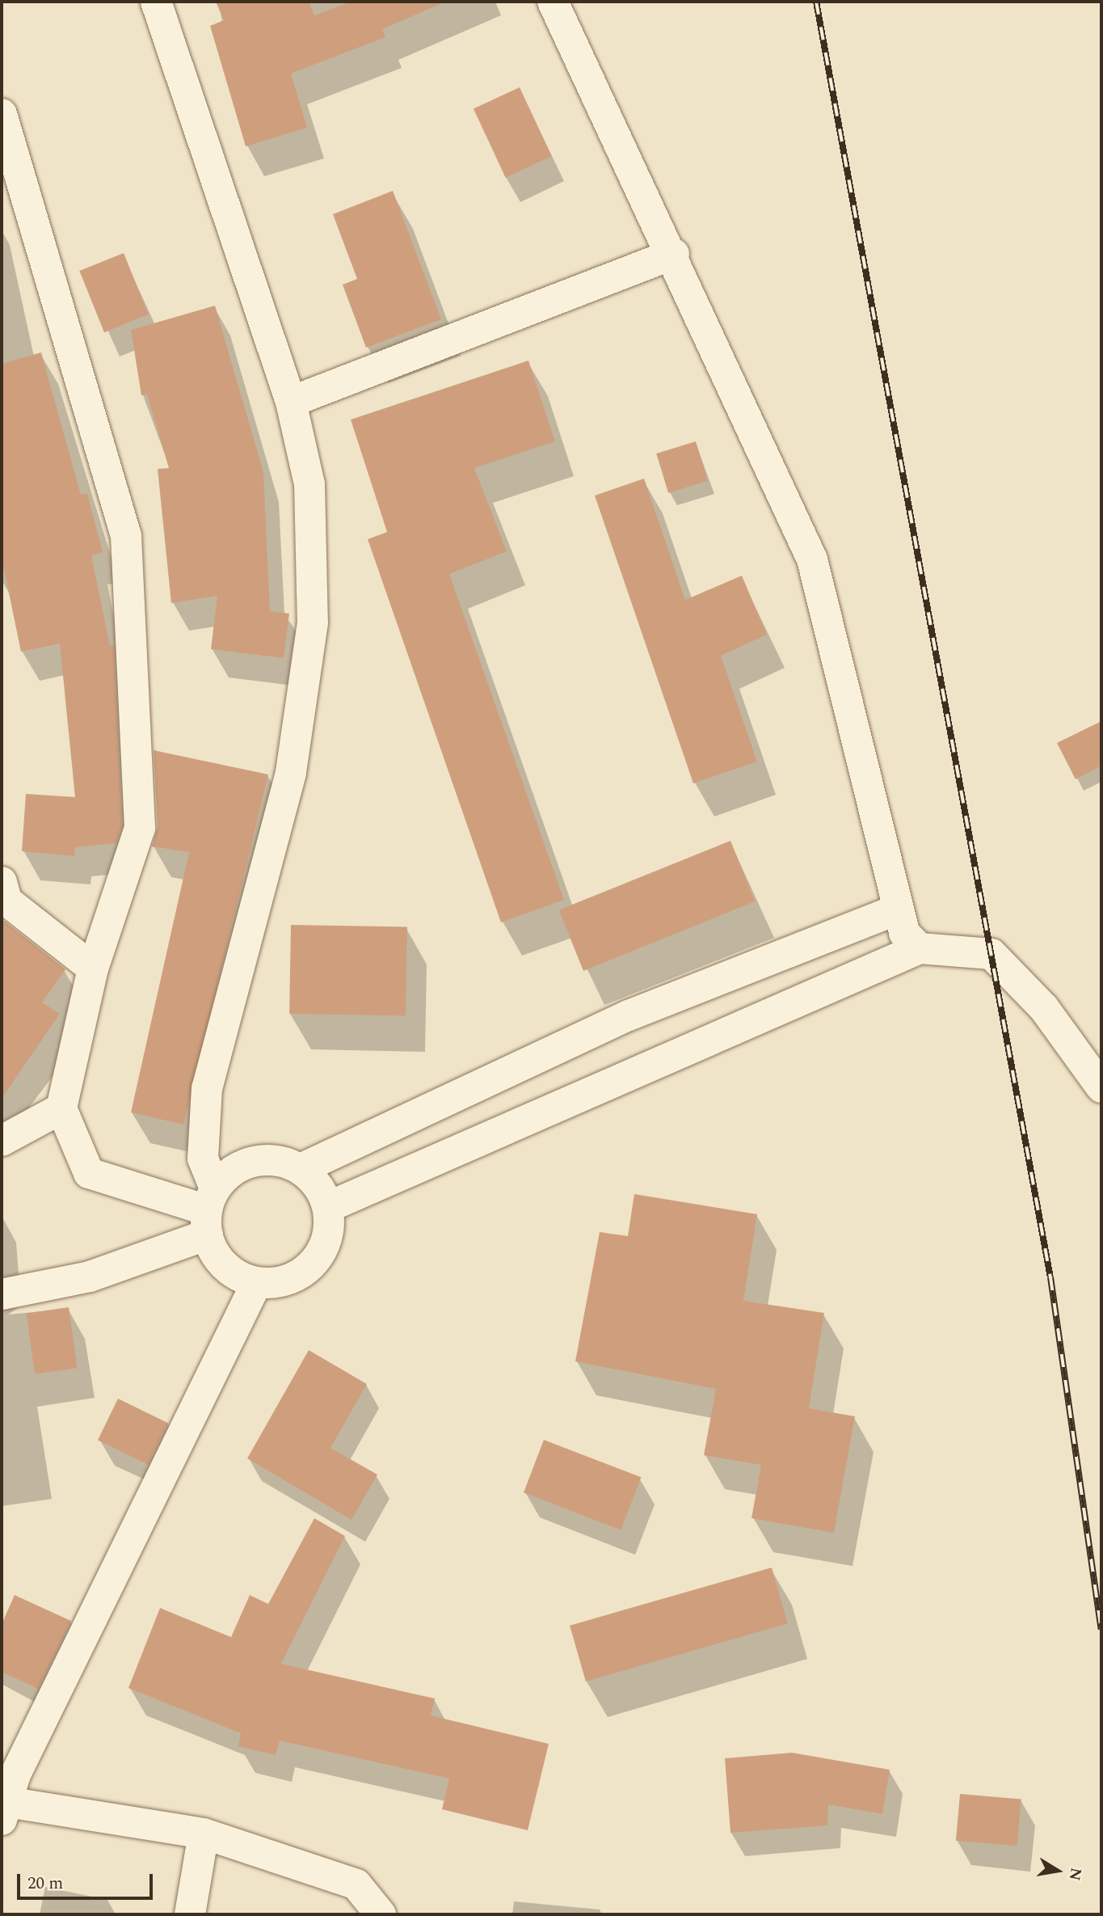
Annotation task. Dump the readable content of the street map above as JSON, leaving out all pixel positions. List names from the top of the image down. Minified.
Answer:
{"scale_bar":"20 m","north":"right"}
